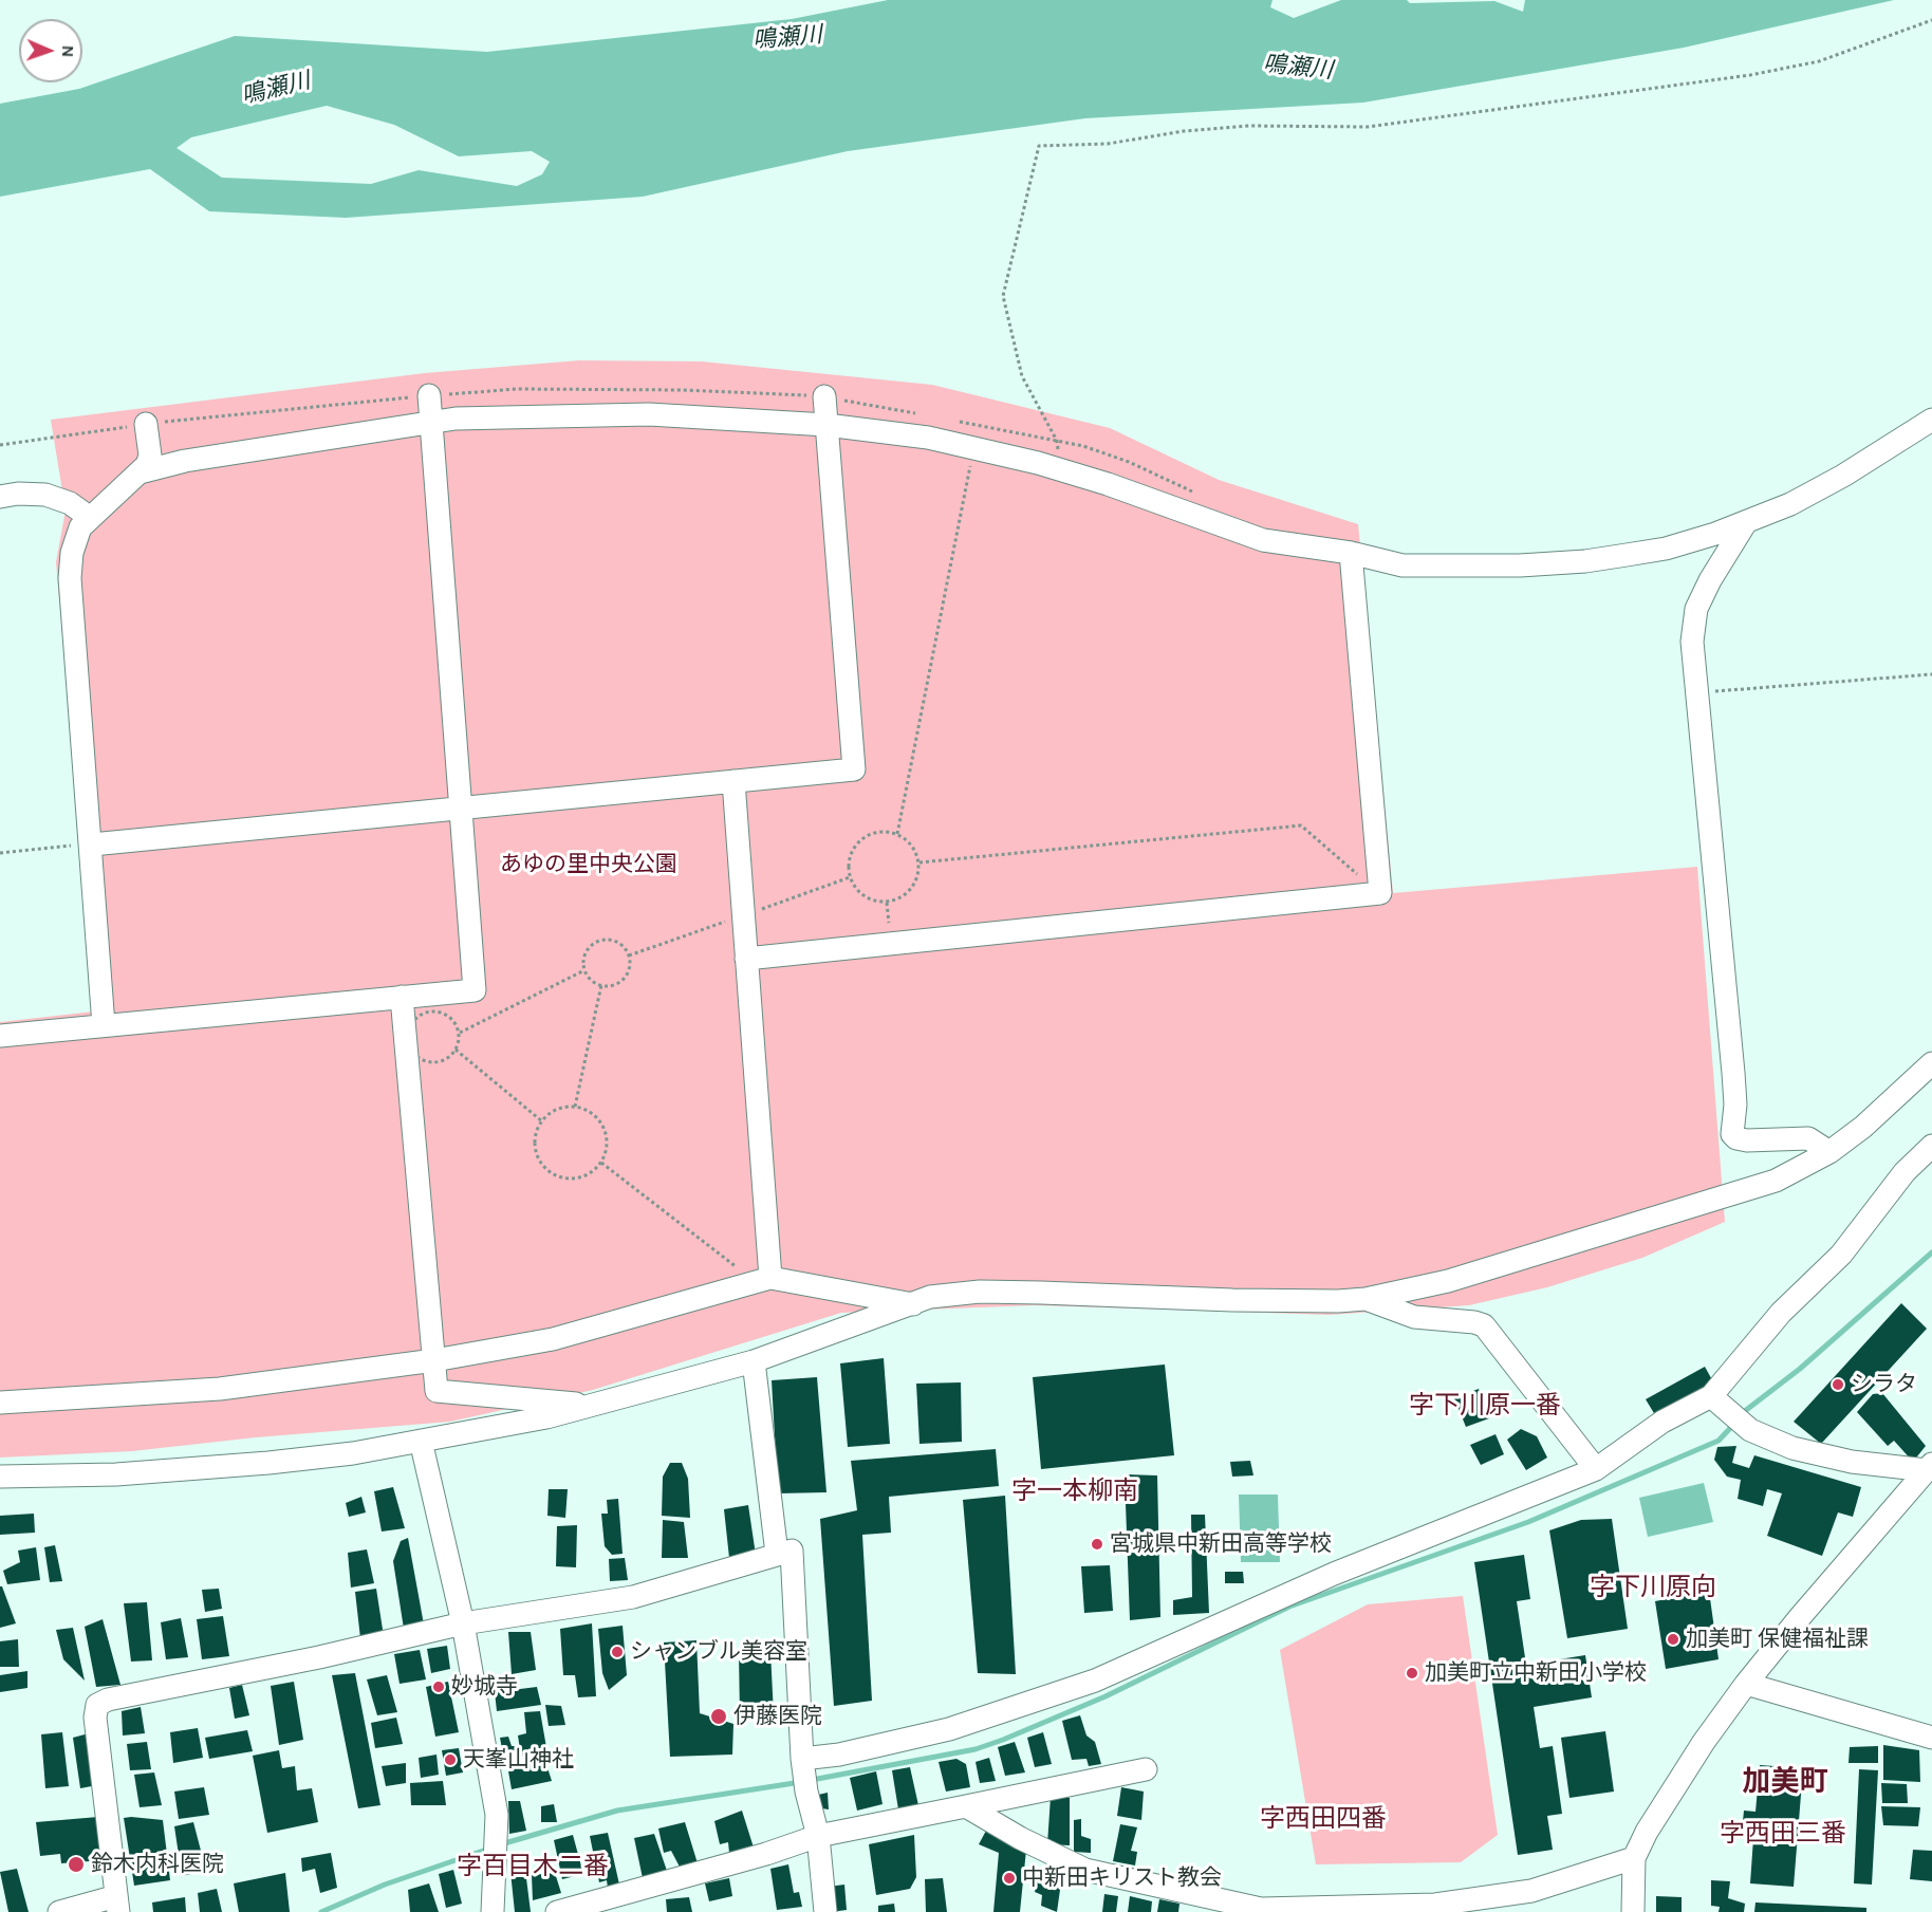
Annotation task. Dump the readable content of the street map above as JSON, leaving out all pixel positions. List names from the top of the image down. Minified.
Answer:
{"districts":["字下川原一番","字一本柳南","字下川原向","加美町","字西田四番","字西田三番","字百目木二番"],"water":["鳴瀬川"],"parks":["あゆの里中央公園"],"places":["シラタ","宮城県中新田高等学校","加美町 保健福祉課","シャンブル美容室","加美町立中新田小学校","妙城寺","伊藤医院","天峯山神社","鈴木内科医院","中新田キリスト教会"],"north":"right"}
